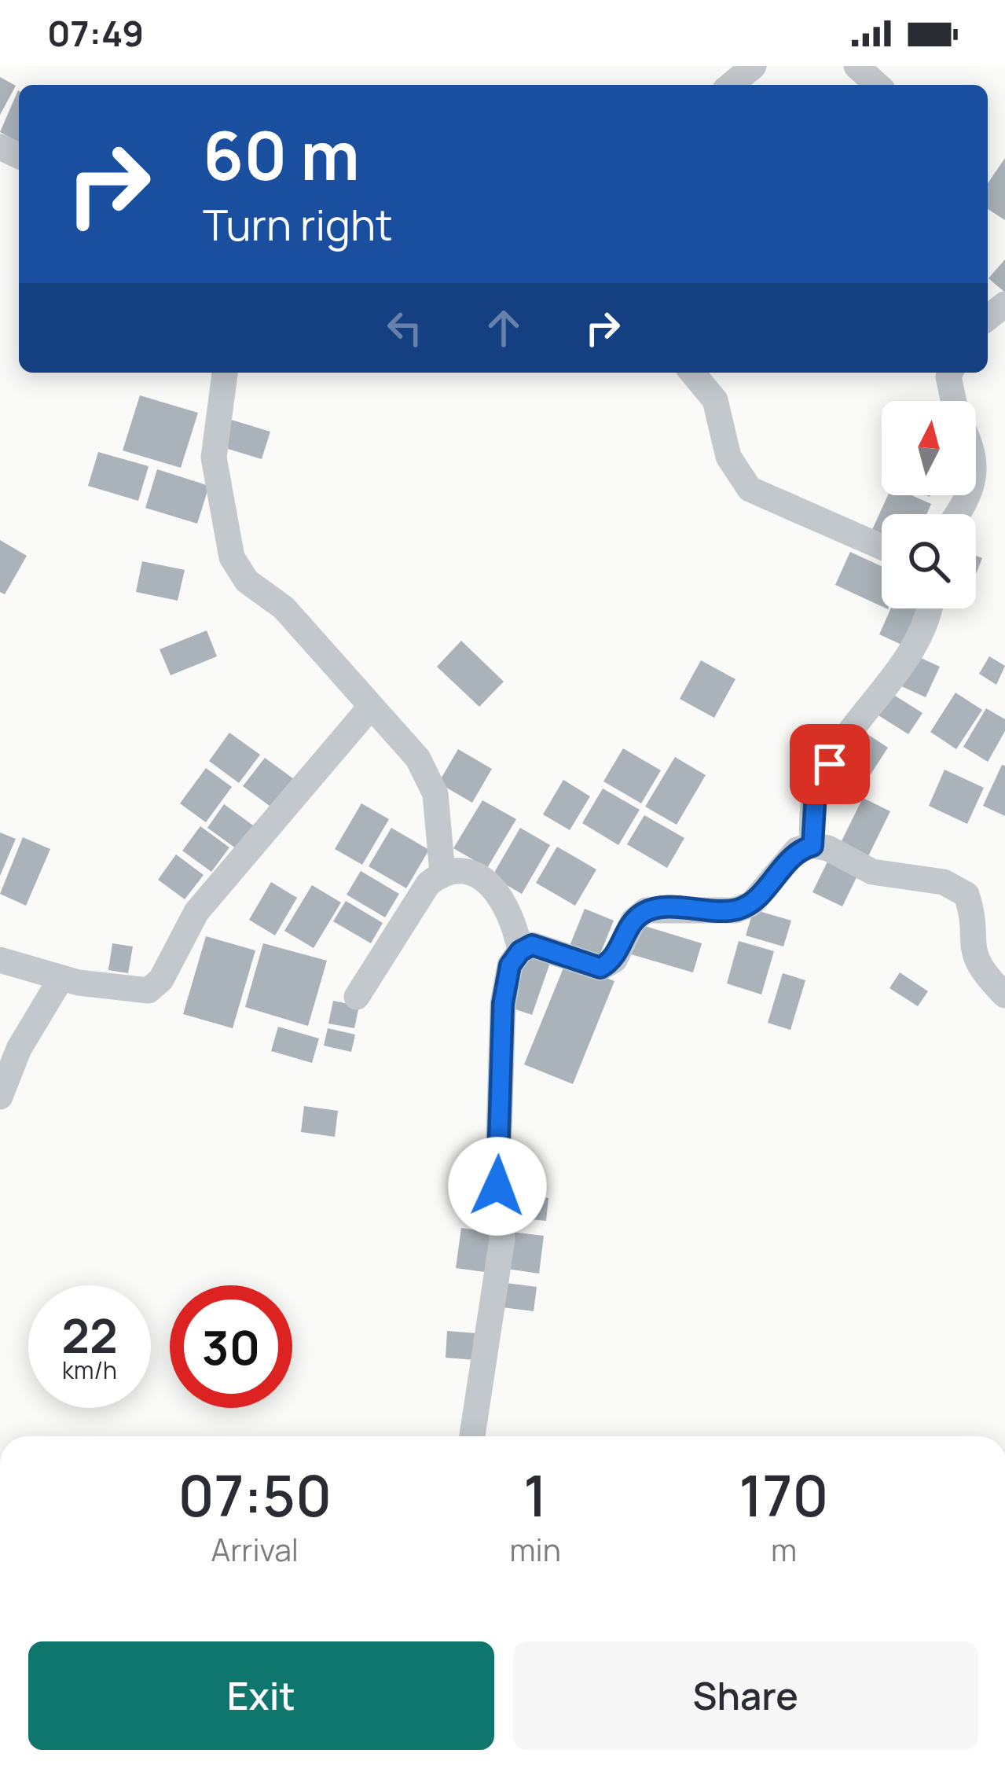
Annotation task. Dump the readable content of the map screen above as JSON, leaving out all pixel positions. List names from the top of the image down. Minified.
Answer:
{"north":"top","page":{"status":"07:49","turn":["60 m","Turn right"],"speed":"22 km/h","limit":"30","eta":["07:50","Arrival","1","min","170","m"],"buttons":["Exit","Share"]}}
